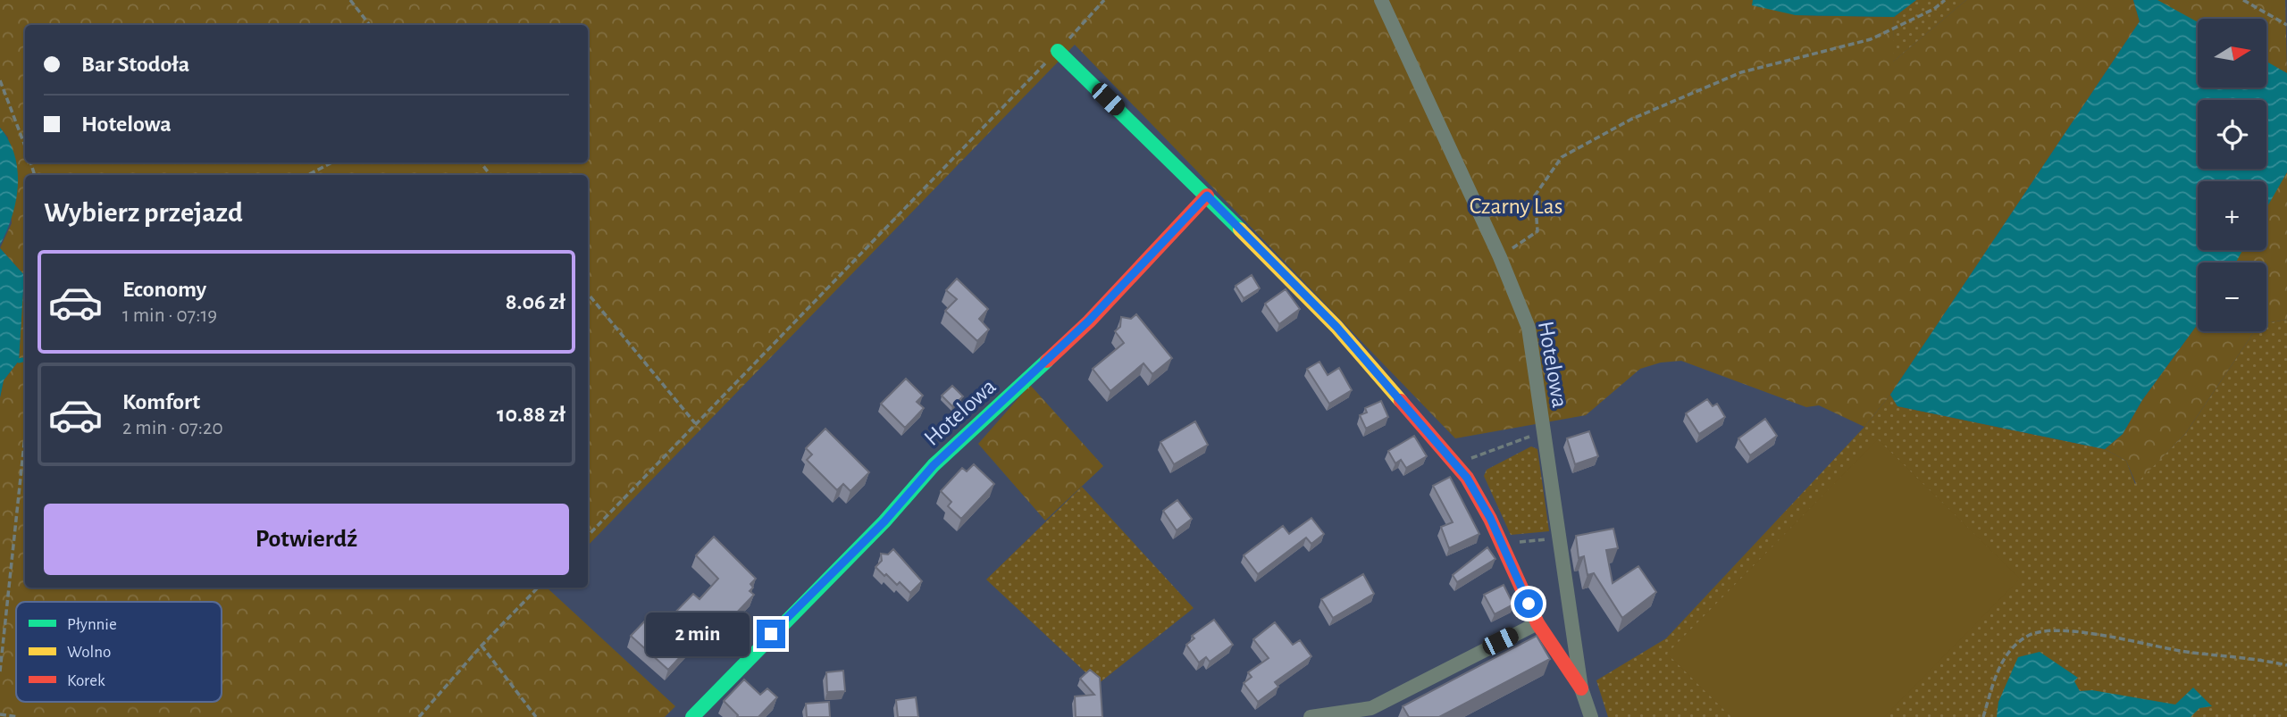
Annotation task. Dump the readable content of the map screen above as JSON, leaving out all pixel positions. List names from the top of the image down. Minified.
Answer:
{"streets":{"street":["Hotelowa"]},"parks":["Czarny Las"],"legend":["Płynnie","Wolno","Korek"],"north":"right","page":{"map_buttons":["+","−"],"banner":["Bar Stodoła","Hotelowa"],"heading":"Wybierz przejazd","list":[{"name":"Economy","note":"1 min · 07:19","value":"8.06 zł"},{"name":"Komfort","note":"2 min · 07:20","value":"10.88 zł"}],"buttons":"Potwierdź","bubble":"2 min"}}
